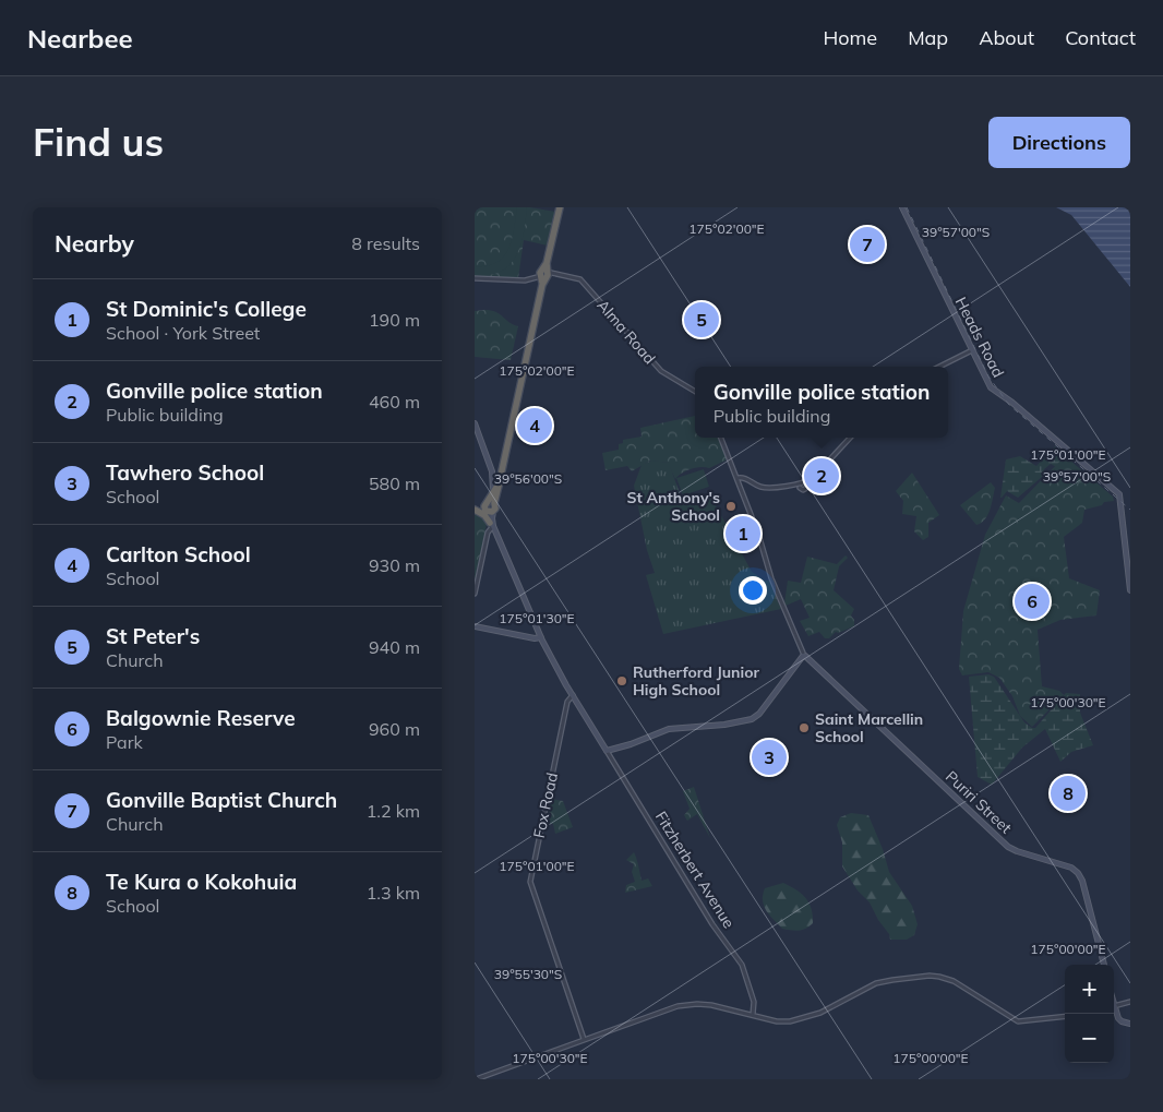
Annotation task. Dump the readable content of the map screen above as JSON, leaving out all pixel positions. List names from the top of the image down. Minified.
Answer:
{"streets":{"main road":["Heads Road","Puriri Street","Fitzherbert Avenue"],"street":["Alma Road","Fox Road"]},"crossings":[["Fox Road","Fitzherbert Avenue"]],"places":["St Anthony's School","Rutherford Junior High School","Saint Marcellin School"],"page":{"header":"Nearbee","nav":["Home","Map","About","Contact"],"buttons":"Directions","title":"Find us","heading":["Nearby","8 results"],"pins":["7","5","4","2","1","6","3","8"],"list":[{"mark":"1","name":"St Dominic's College","note":"School · York Street","value":"190 m"},{"mark":"2","name":"Gonville police station","note":"Public building","value":"460 m"},{"mark":"3","name":"Tawhero School","note":"School","value":"580 m"},{"mark":"4","name":"Carlton School","note":"School","value":"930 m"},{"mark":"5","name":"St Peter's","note":"Church","value":"940 m"},{"mark":"6","name":"Balgownie Reserve","note":"Park","value":"960 m"},{"mark":"7","name":"Gonville Baptist Church","note":"Church","value":"1.2 km"},{"mark":"8","name":"Te Kura o Kokohuia","note":"School","value":"1.3 km"}],"popup":["Gonville police station","Public building"],"map_buttons":["+","−"]},"coordinates":["175°02'00\"E","39°57'00\"S","175°01'00\"E","39°56'00\"S","175°01'30\"E","175°00'30\"E","175°00'00\"E","39°55'30\"S"]}
